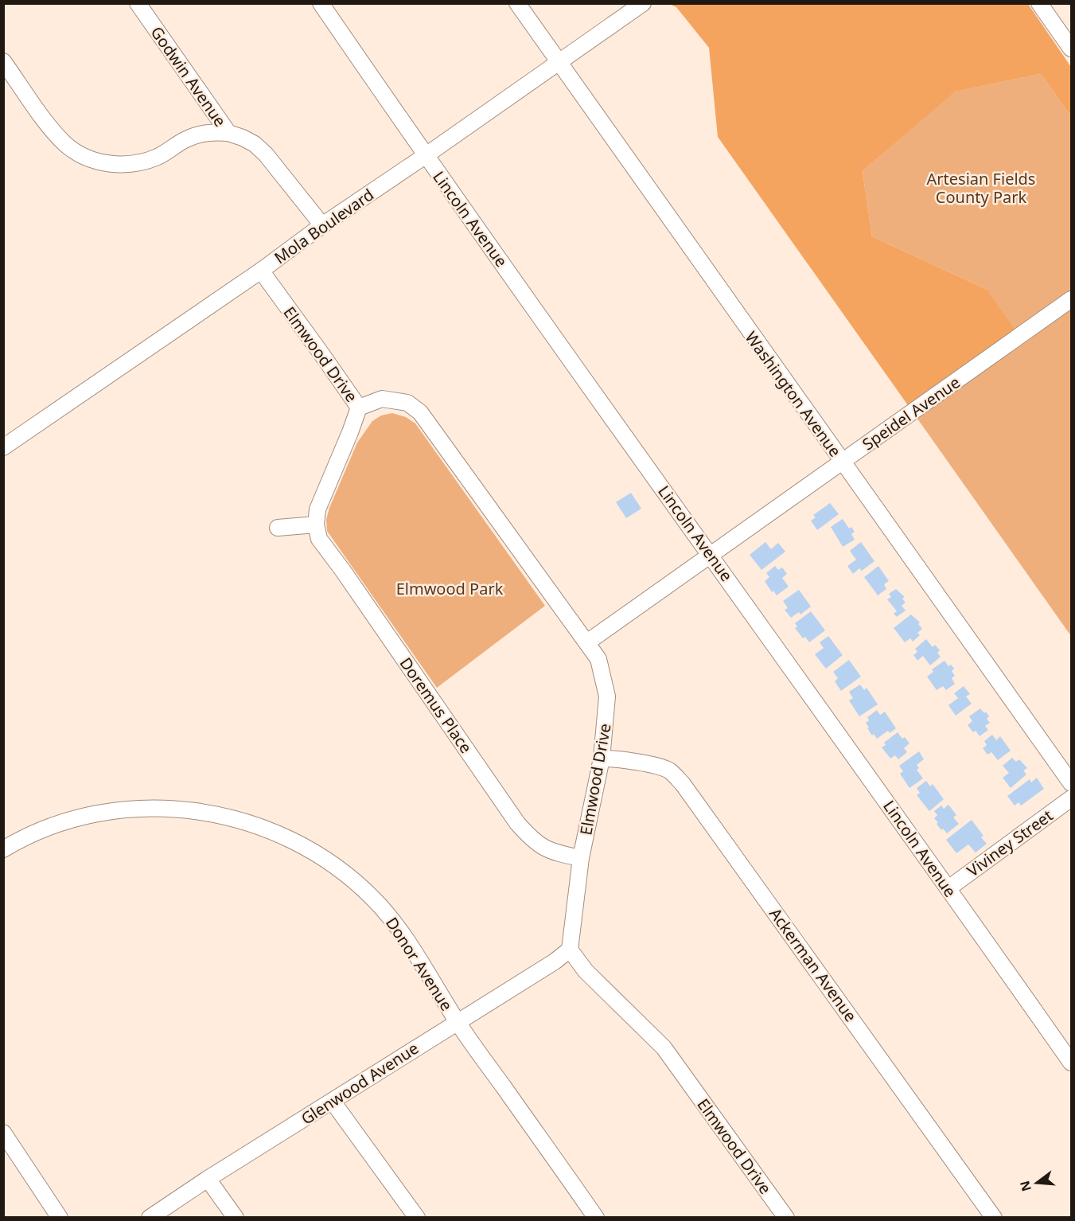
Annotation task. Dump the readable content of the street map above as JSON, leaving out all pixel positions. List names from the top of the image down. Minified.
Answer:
{"streets":{"street":["Godwin Avenue","Lincoln Avenue","Mola Boulevard","Elmwood Drive","Washington Avenue","Speidel Avenue","Doremus Place","Viviney Street","Donor Avenue","Ackerman Avenue","Glenwood Avenue"]},"crossings":[["Godwin Avenue","Mola Boulevard"],["Lincoln Avenue","Mola Boulevard"],["Lincoln Avenue","Speidel Avenue"],["Lincoln Avenue","Viviney Street"],["Mola Boulevard","Elmwood Drive"],["Mola Boulevard","Washington Avenue"],["Elmwood Drive","Speidel Avenue"],["Elmwood Drive","Doremus Place"],["Elmwood Drive","Ackerman Avenue"],["Elmwood Drive","Glenwood Avenue"],["Washington Avenue","Speidel Avenue"],["Donor Avenue","Glenwood Avenue"]],"parks":["Artesian Fields County Park","Elmwood Park"],"north":"left"}
